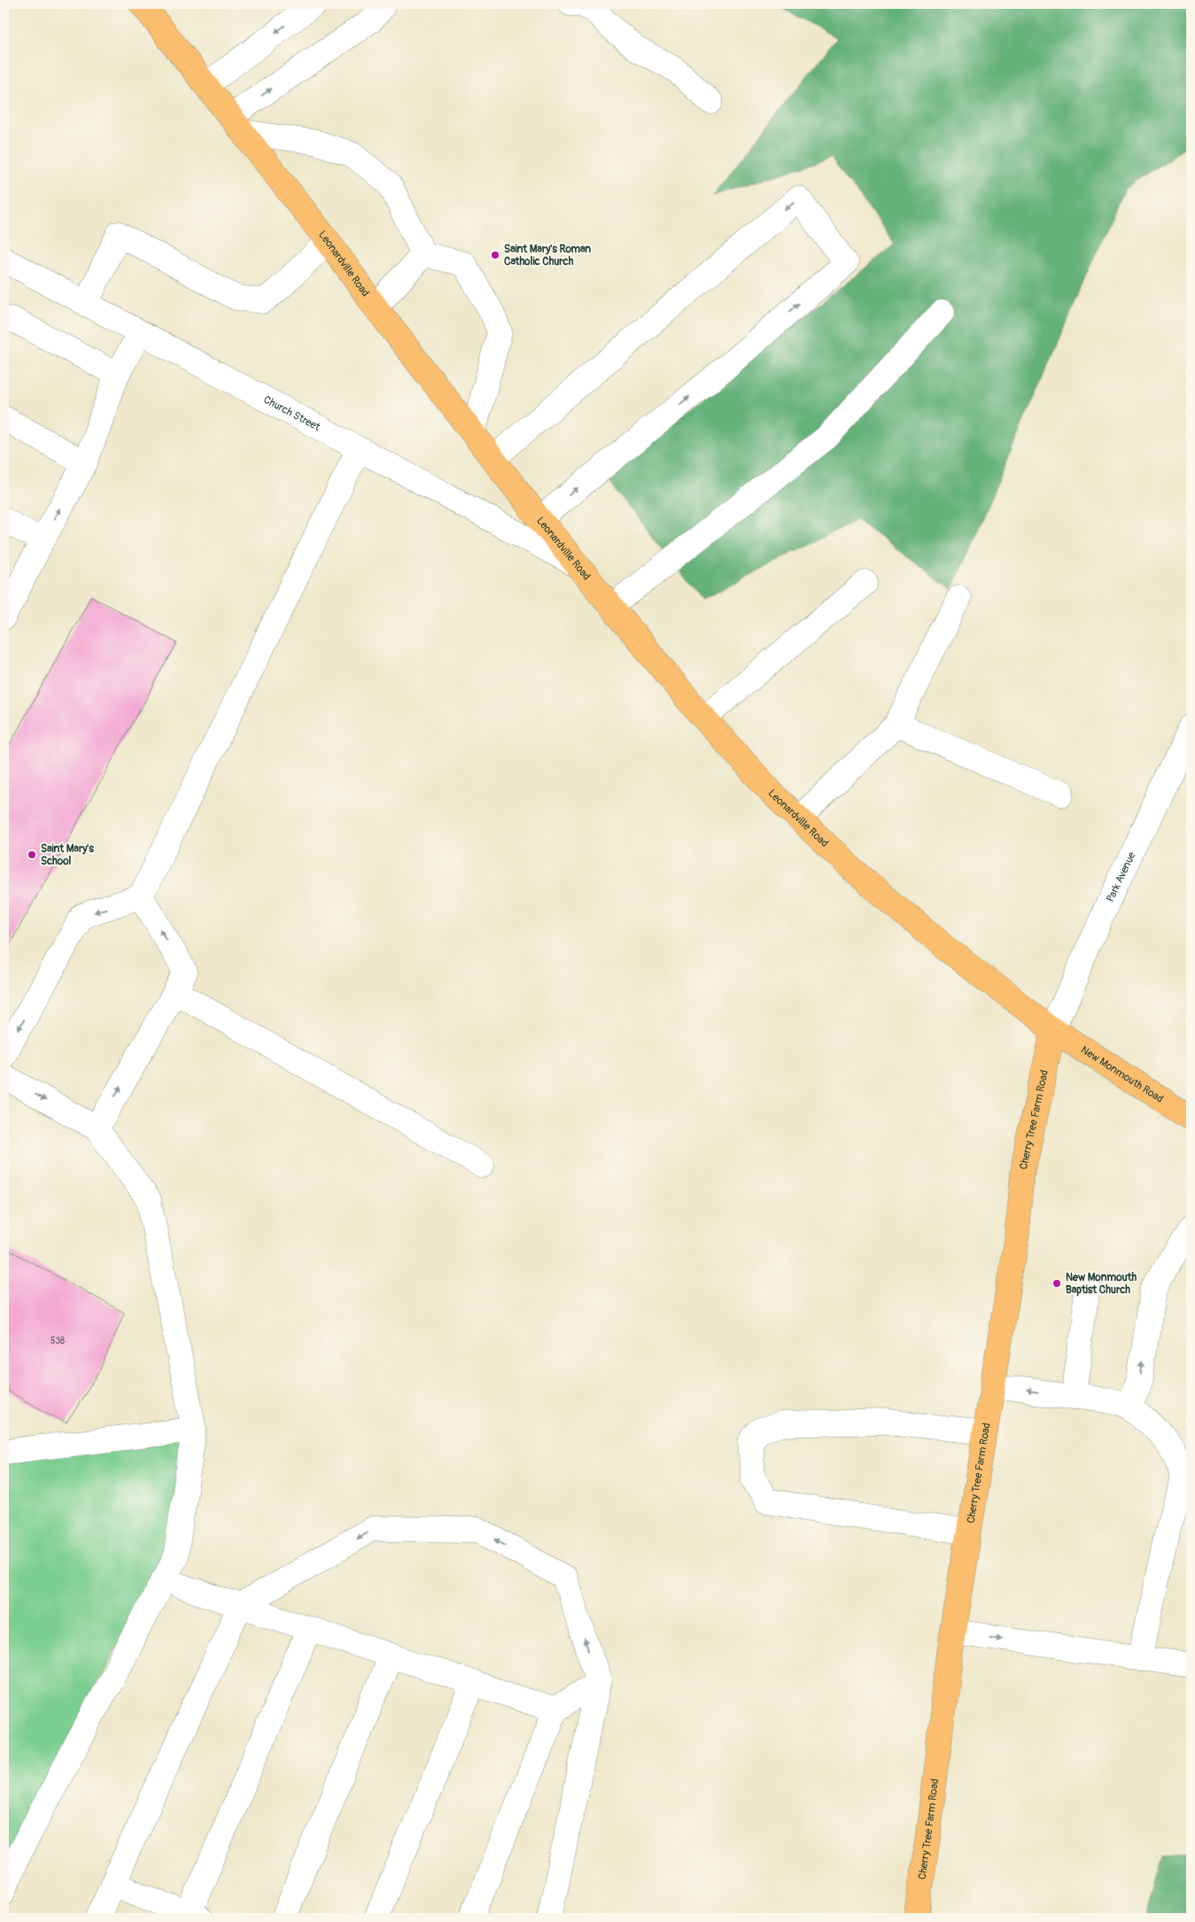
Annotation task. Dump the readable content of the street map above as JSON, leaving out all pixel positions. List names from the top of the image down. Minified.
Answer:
{"streets":{"main road":["Leonardville Road","New Monmouth Road","Cherry Tree Farm Road"],"street":["Church Street","Park Avenue"]},"crossings":[["Leonardville Road","Church Street"],["Leonardville Road","Park Avenue"],["Leonardville Road","New Monmouth Road"],["Leonardville Road","Cherry Tree Farm Road"],["Park Avenue","New Monmouth Road"],["Park Avenue","Cherry Tree Farm Road"],["New Monmouth Road","Cherry Tree Farm Road"]],"places":["Saint Mary's Roman Catholic Church","Saint Mary's School","New Monmouth Baptist Church"],"house_numbers":["538"]}
